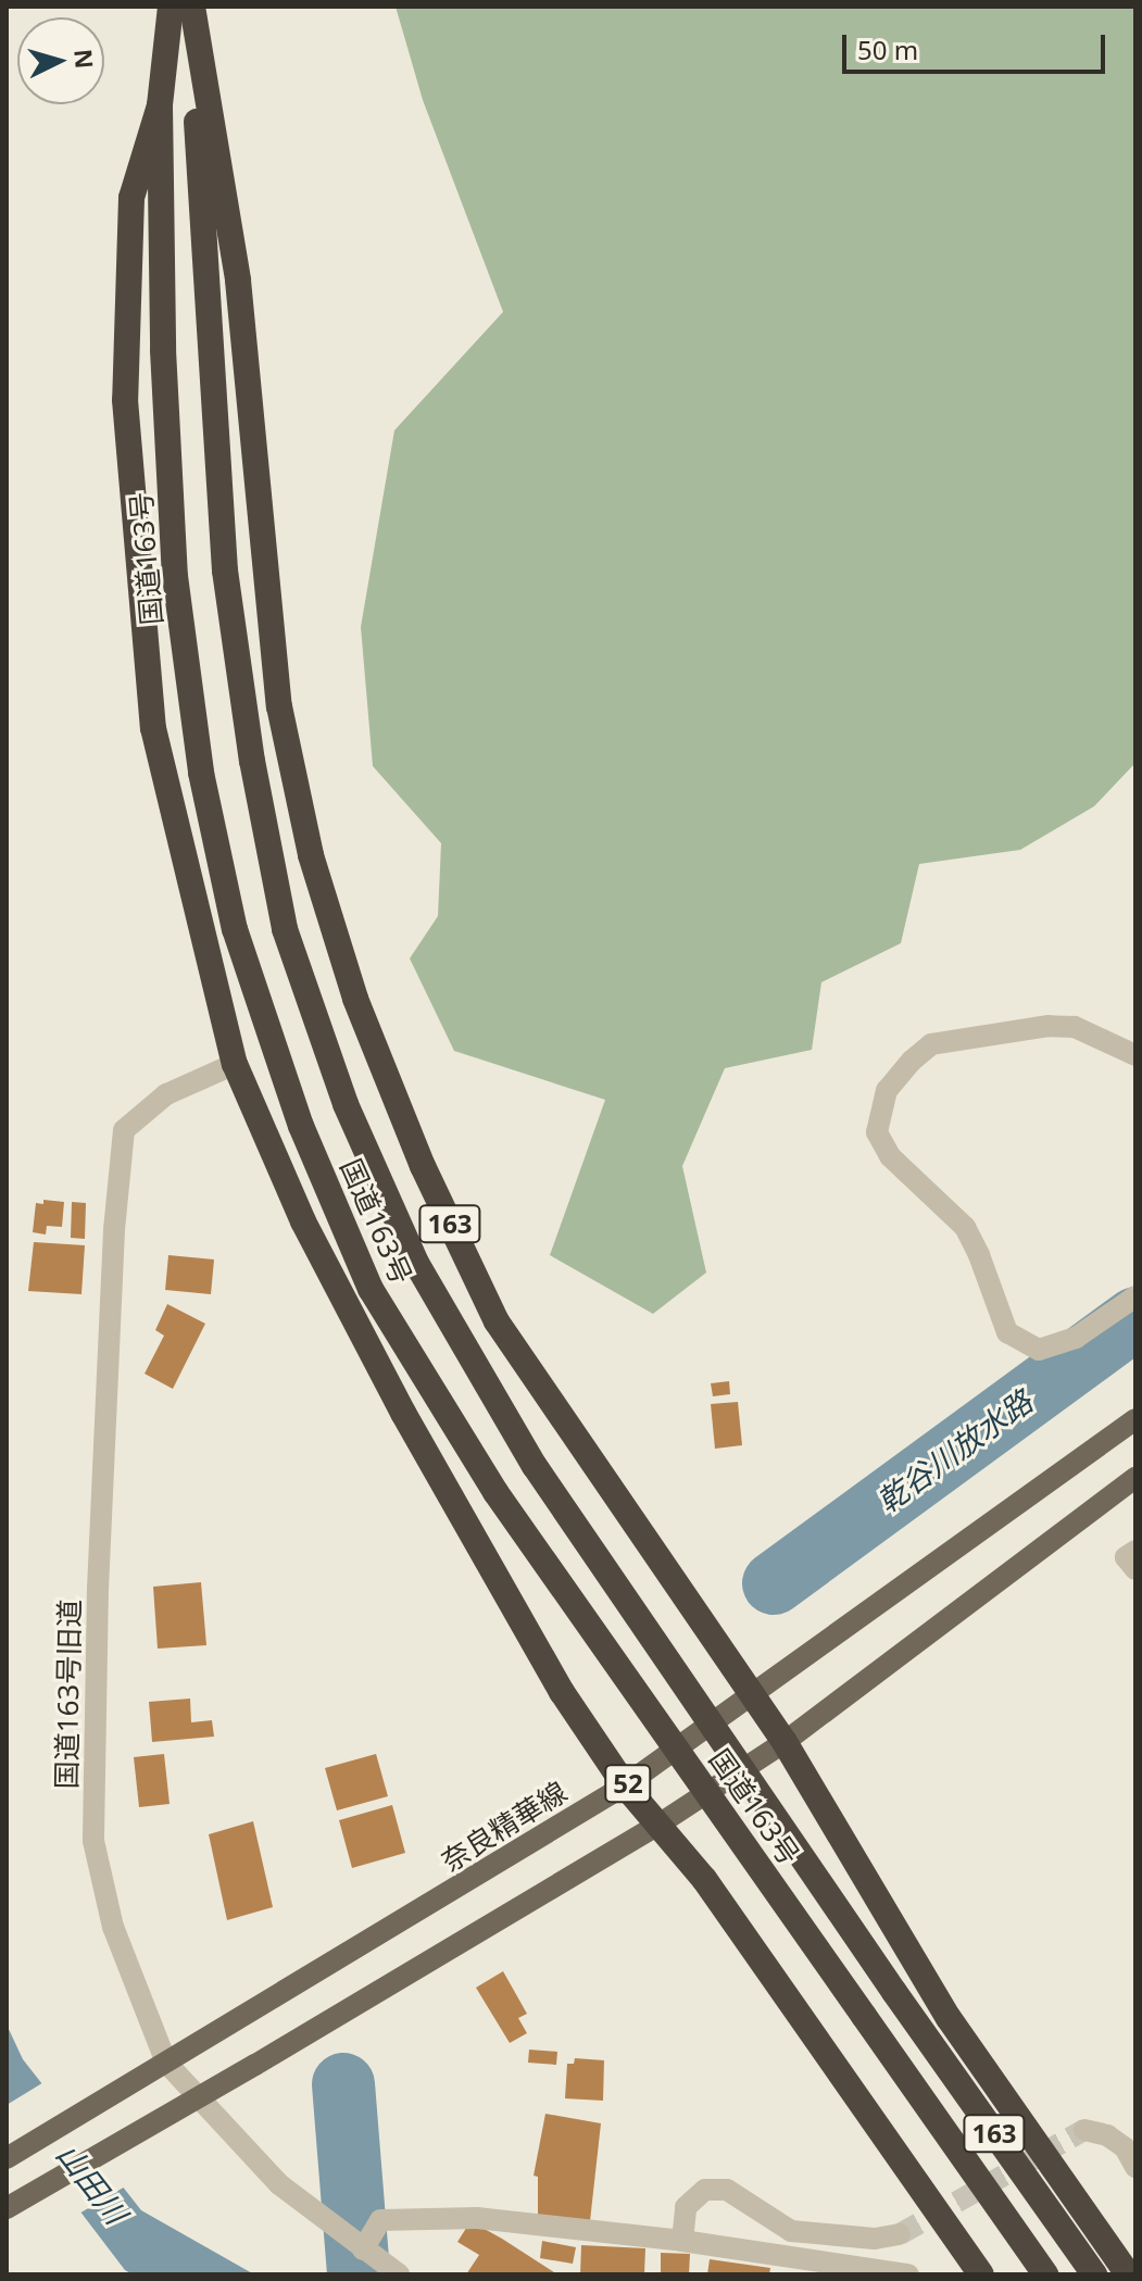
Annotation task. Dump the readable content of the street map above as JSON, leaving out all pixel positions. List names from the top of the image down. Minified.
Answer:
{"streets":{"highway":["国道163号","163"],"main road":["52","奈良精華線"],"street":["国道163号旧道"]},"crossings":[["国道163号","163"],["163","52"],["163","奈良精華線"],["国道163号旧道","52"],["国道163号旧道","奈良精華線"]],"water":["乾谷川放水路","山田川"],"scale_bar":"50 m","north":"right"}
